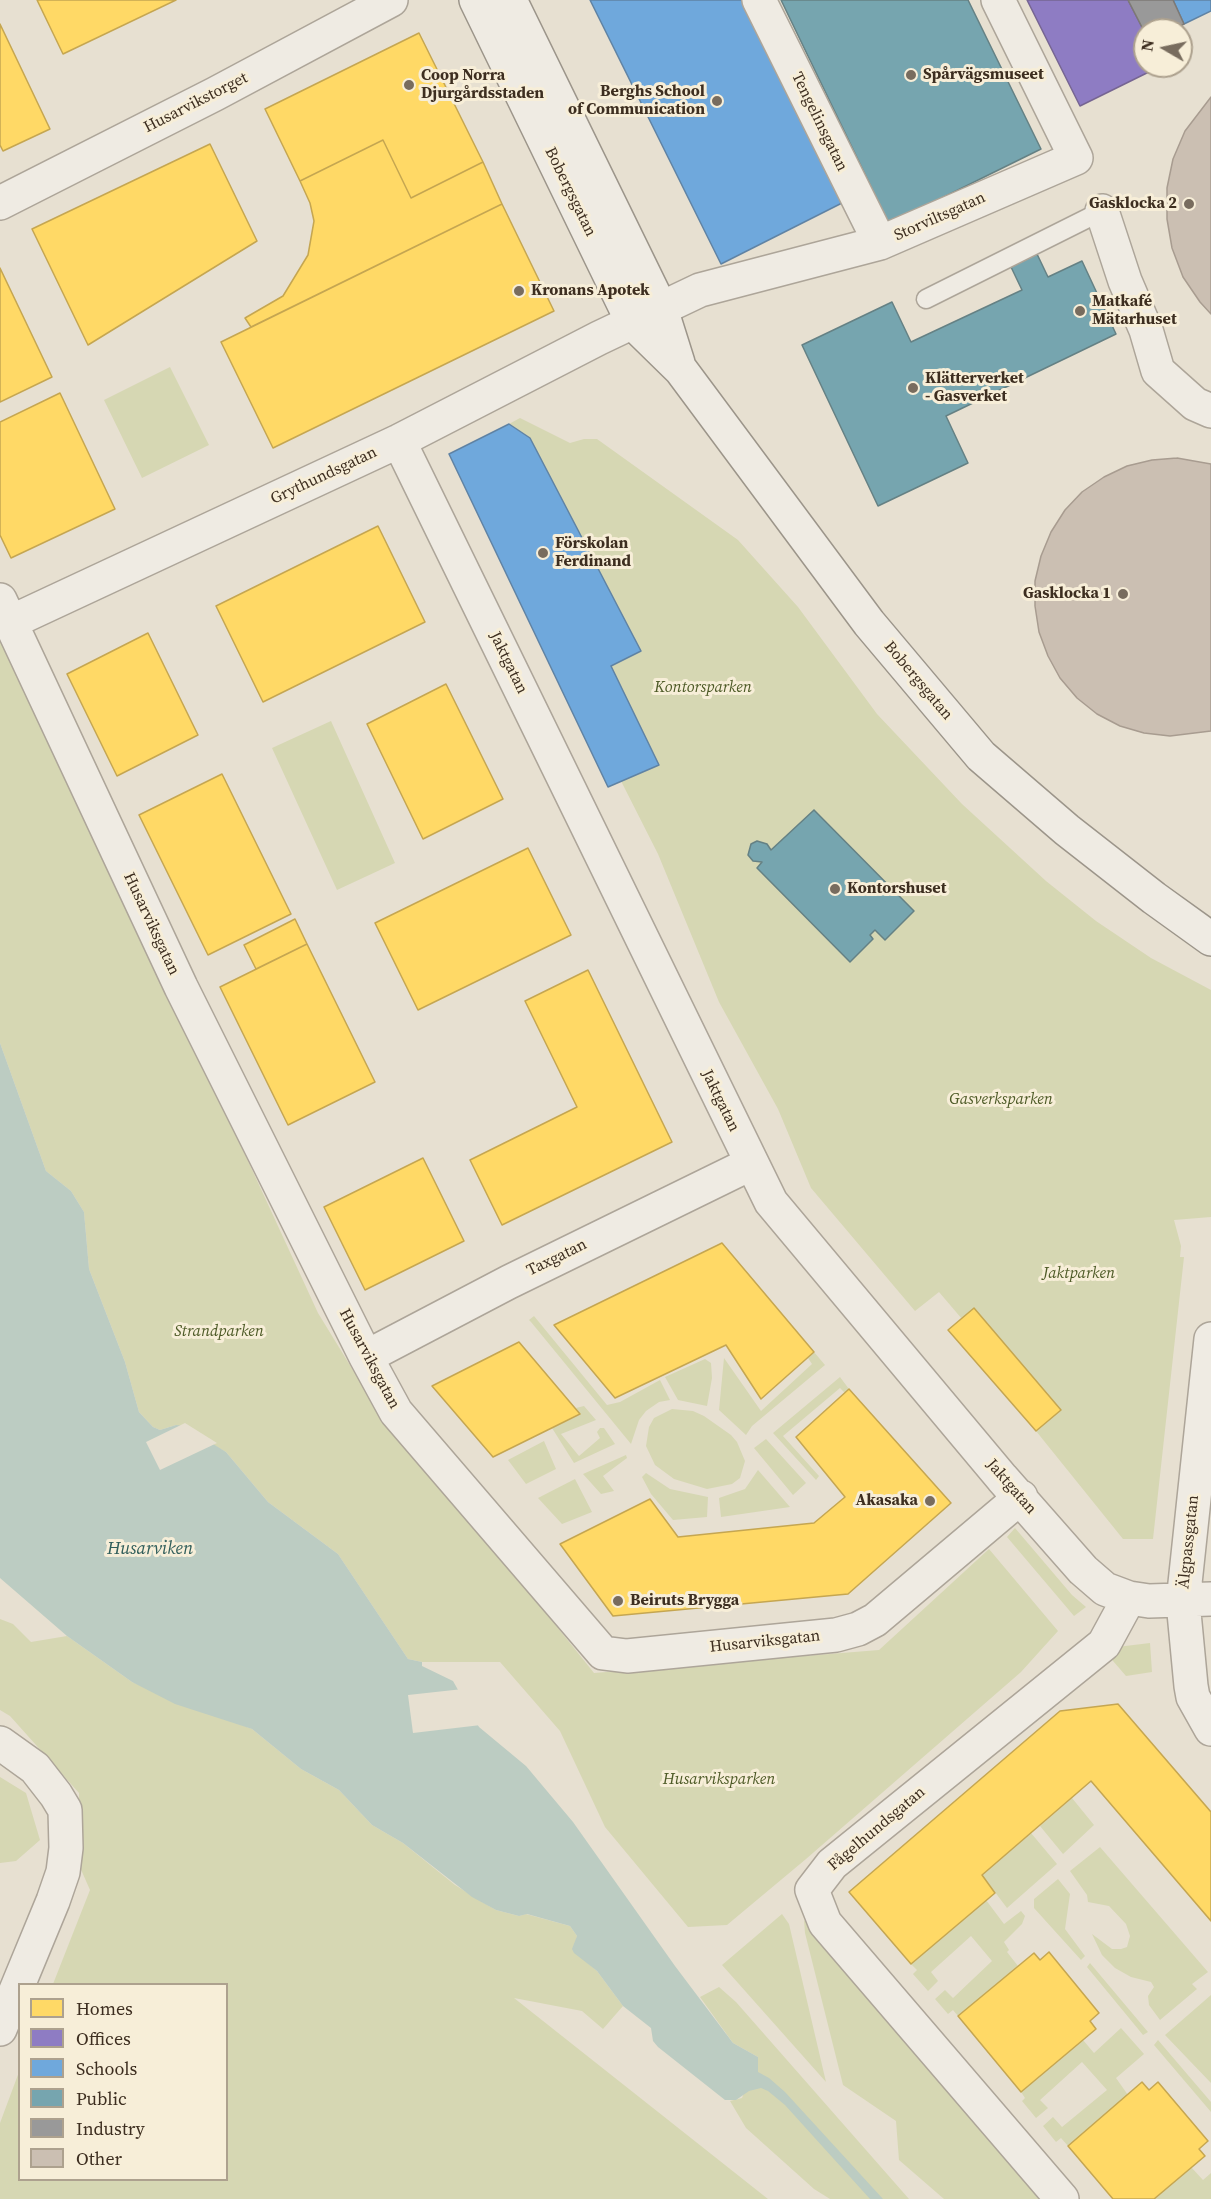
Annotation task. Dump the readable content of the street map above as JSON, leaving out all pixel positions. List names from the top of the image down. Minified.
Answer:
{"streets":{"street":["Husarvikstorget","Tengelinsgatan","Bobergsgatan","Storviltsgatan","Grythundsgatan","Jaktgatan","Husarviksgatan","Taxgatan","Älgpassgatan","Fågelhundsgatan"]},"crossings":[["Tengelinsgatan","Storviltsgatan"],["Bobergsgatan","Storviltsgatan"],["Bobergsgatan","Grythundsgatan"],["Storviltsgatan","Grythundsgatan"],["Grythundsgatan","Jaktgatan"],["Grythundsgatan","Husarviksgatan"],["Jaktgatan","Husarviksgatan"],["Jaktgatan","Taxgatan"],["Jaktgatan","Älgpassgatan"],["Jaktgatan","Fågelhundsgatan"],["Husarviksgatan","Taxgatan"]],"water":["Husarviken"],"parks":["Kontorsparken","Gasverksparken","Jaktparken","Strandparken","Husarviksparken"],"places":["Spårvägsmuseet","Coop Norra Djurgårdsstaden","Berghs School of Communication","Gasklocka 2","Kronans Apotek","Matkafé Mätarhuset","Klätterverket - Gasverket","Förskolan Ferdinand","Gasklocka 1","Kontorshuset","Akasaka","Beiruts Brygga"],"legend":["Homes","Offices","Schools","Public","Industry","Other"],"north":"left"}
